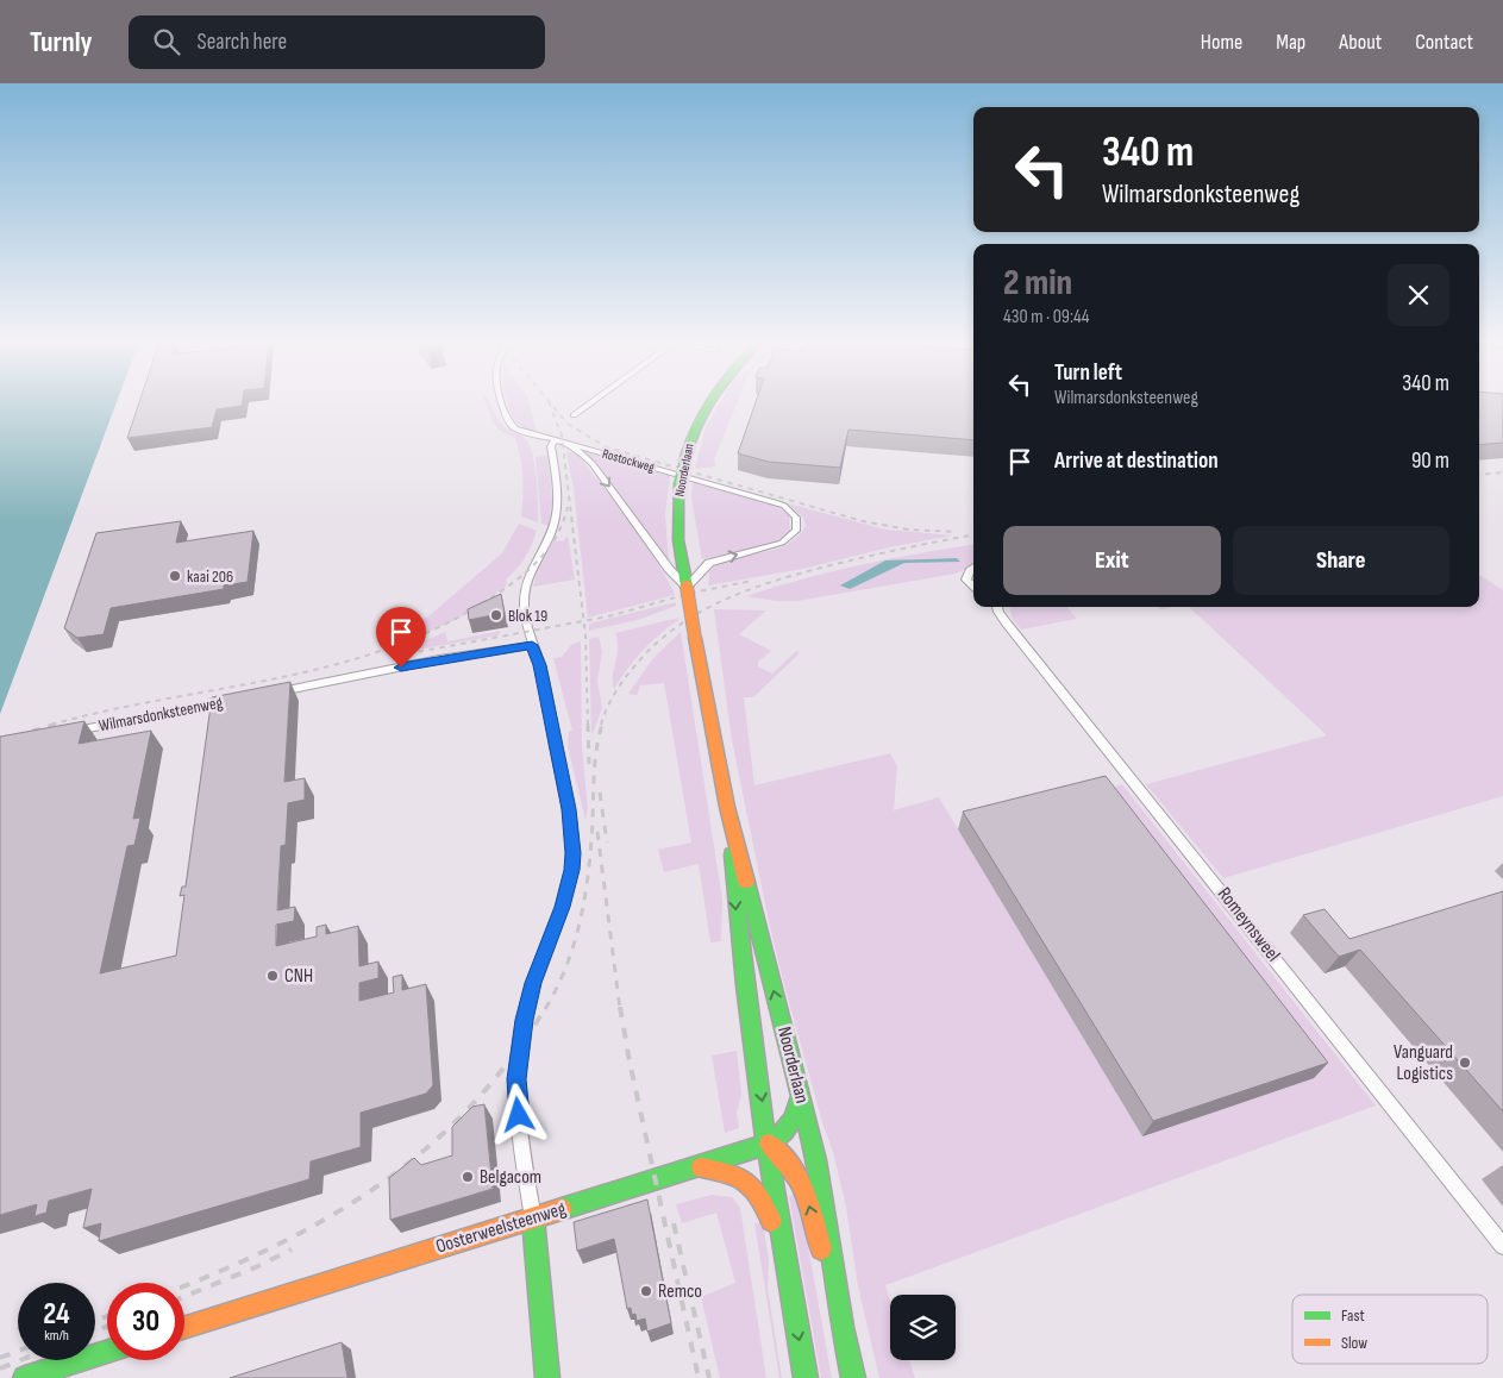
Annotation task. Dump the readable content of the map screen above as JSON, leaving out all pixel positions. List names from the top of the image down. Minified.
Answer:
{"streets":{"main road":["Noorderlaan","Oosterweelsteenweg"],"street":["Rostockweg","Wilmarsdonksteenweg","Romeynsweel"]},"crossings":[["Rostockweg","Noorderlaan"],["Noorderlaan","Oosterweelsteenweg"]],"places":["kaai 206","Blok 19","CNH","Vanguard Logistics","Belgacom","Remco"],"legend":["Fast","Slow"],"page":{"header":"Turnly","search":"Search here","nav":["Home","Map","About","Contact"],"turn":["340 m","Wilmarsdonksteenweg"],"heading":["2 min","430 m · 09:44"],"list":[{"name":"Turn left","note":"Wilmarsdonksteenweg","value":"340 m"},{"name":"Arrive at destination","value":"90 m"}],"buttons":["Exit","Share"],"speed":"24 km/h","limit":"30"}}
